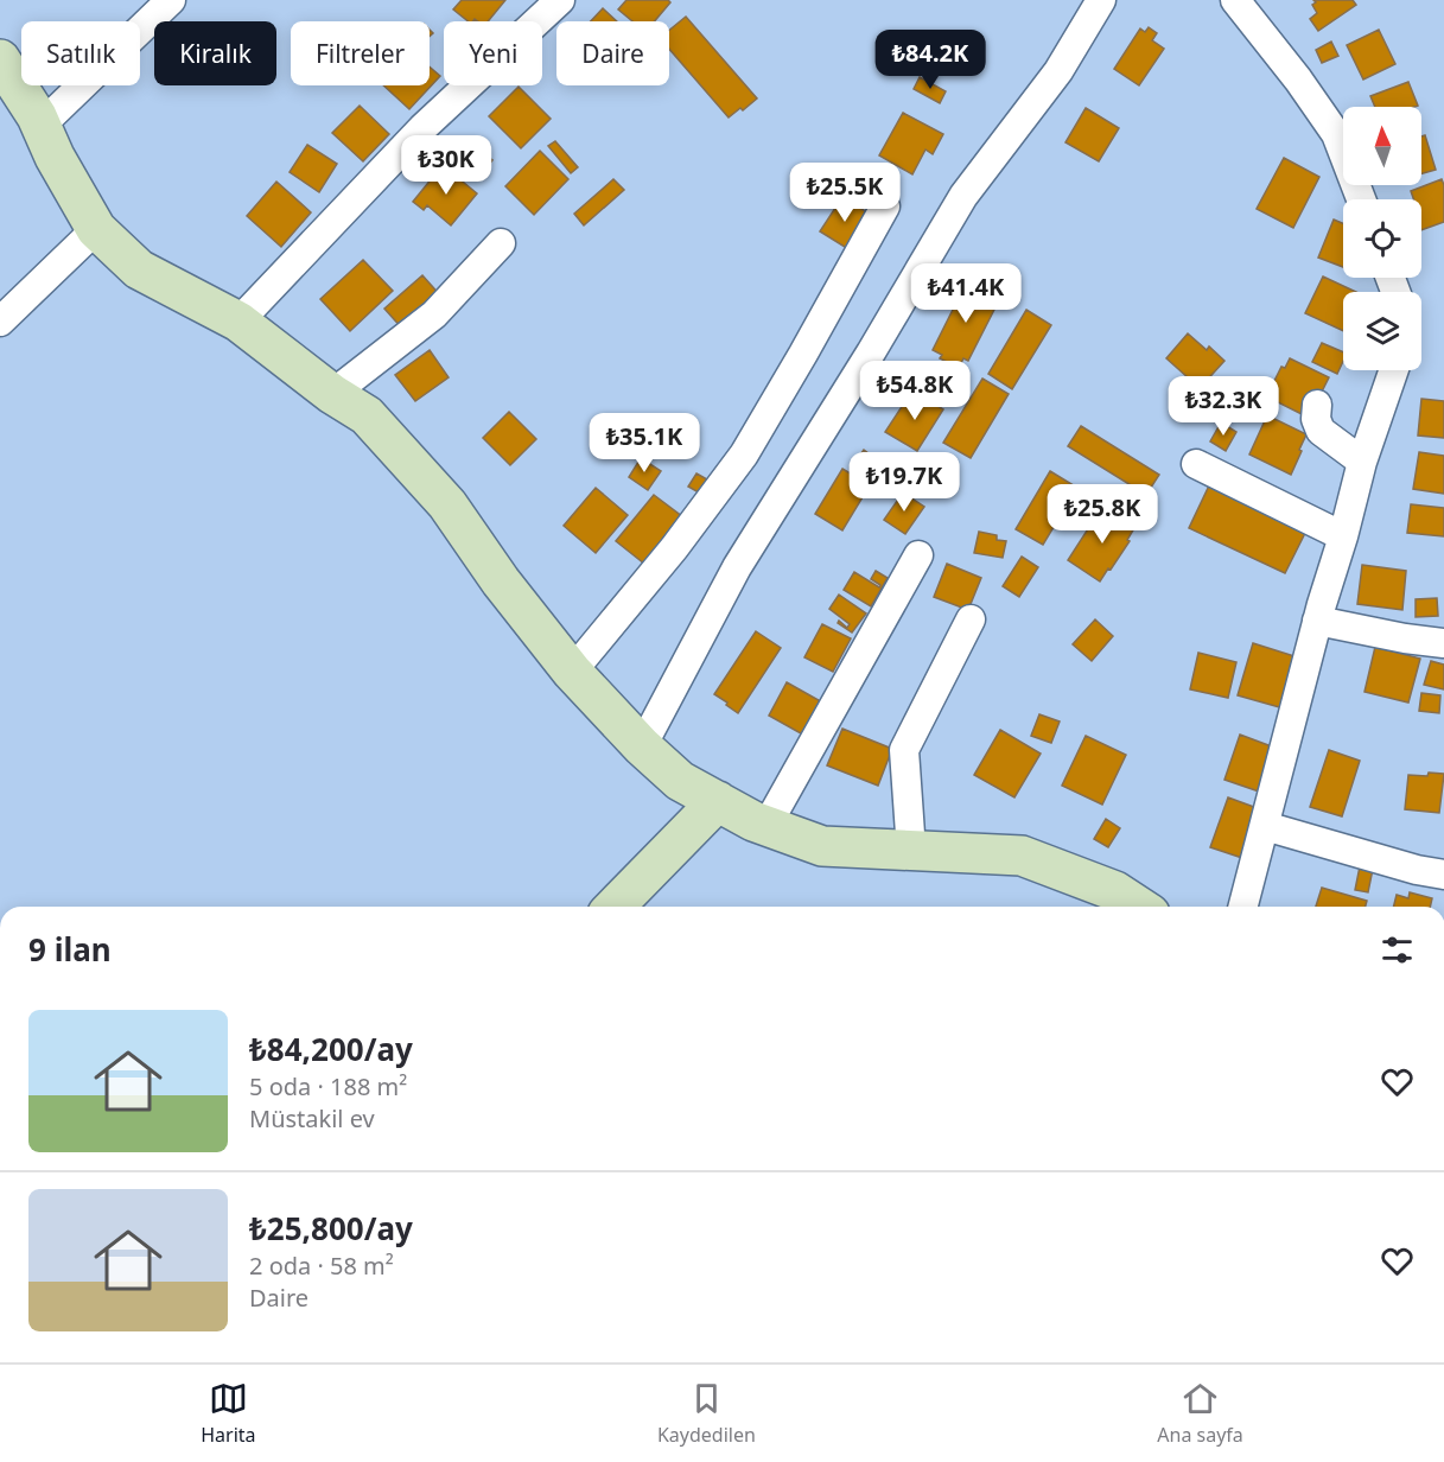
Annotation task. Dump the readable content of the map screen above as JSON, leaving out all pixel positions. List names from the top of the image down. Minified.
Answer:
{"north":"top","page":{"chip":["Satılık","Kiralık","Filtreler","Yeni","Daire"],"price":["₺84.2K","₺30K","₺25.5K","₺41.4K","₺54.8K","₺32.3K","₺35.1K","₺19.7K","₺25.8K"],"heading":"9 ilan","list":[{"name":"₺84,200/ay","note":"5 oda · 188 m² · Müstakil ev"},{"name":"₺25,800/ay","note":"2 oda · 58 m² · Daire"}],"tabs":["Harita","Kaydedilen","Ana sayfa"]}}
